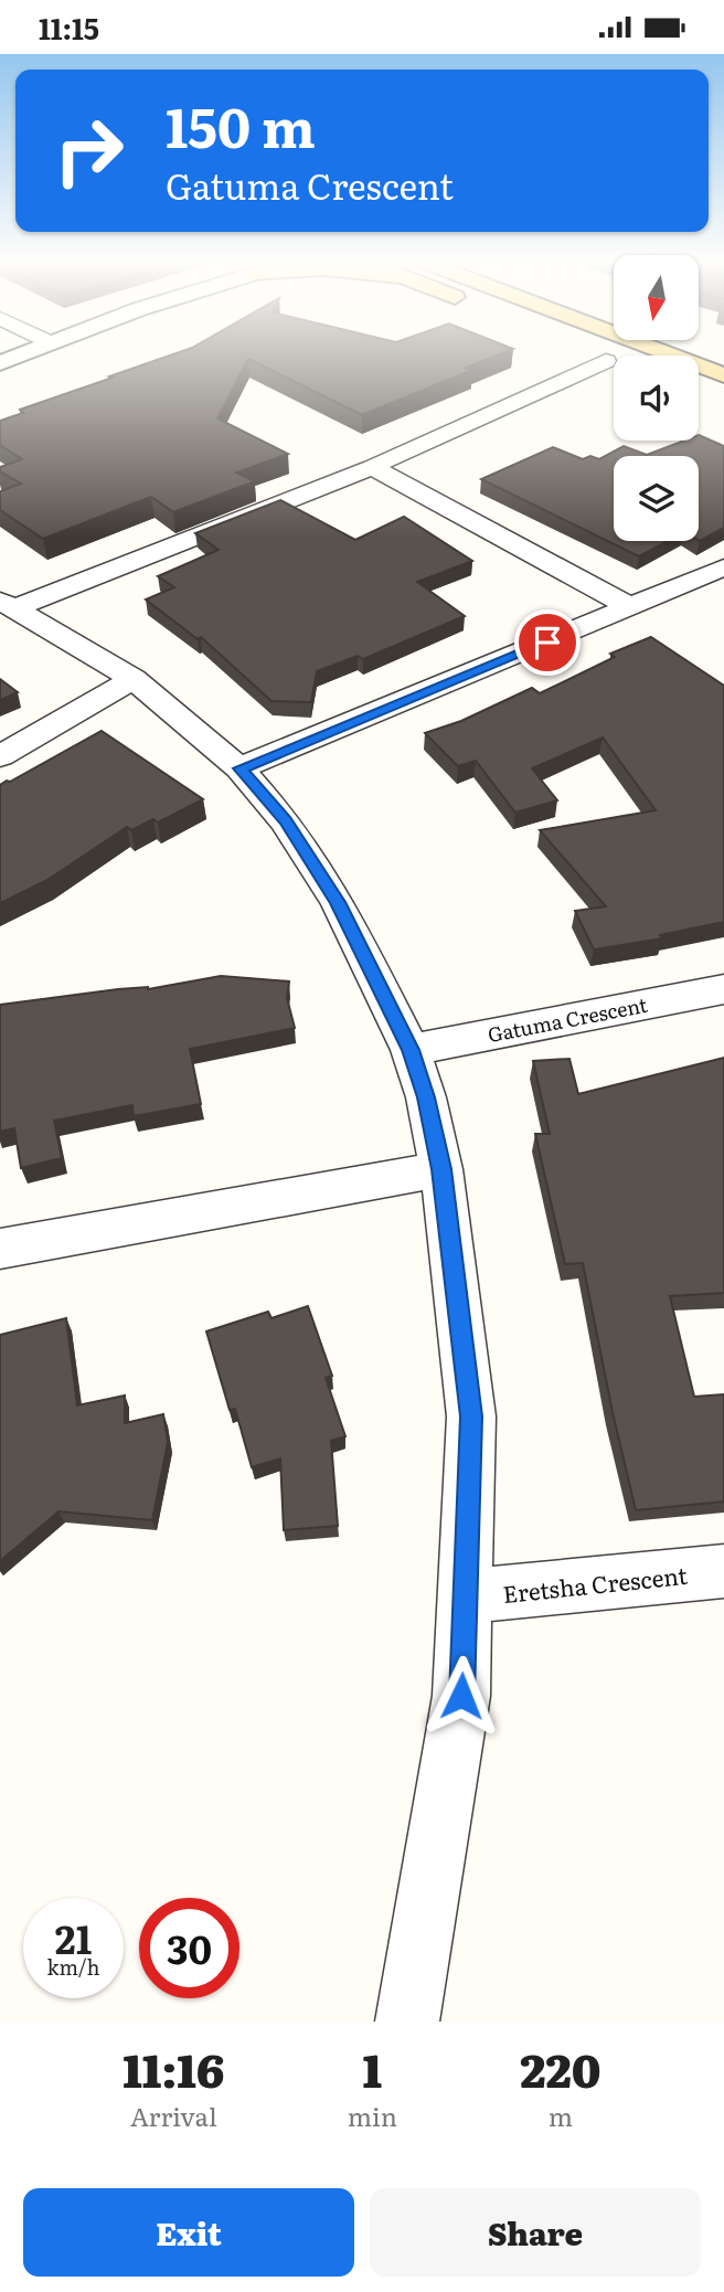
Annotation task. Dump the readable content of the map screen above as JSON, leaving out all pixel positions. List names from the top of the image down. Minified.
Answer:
{"streets":{"street":["Gatuma Crescent","Eretsha Crescent"]},"north":"bottom","page":{"status":"11:15","turn":["150 m","Gatuma Crescent"],"speed":"21 km/h","limit":"30","eta":["11:16","Arrival","1","min","220","m"],"buttons":["Exit","Share"]}}
